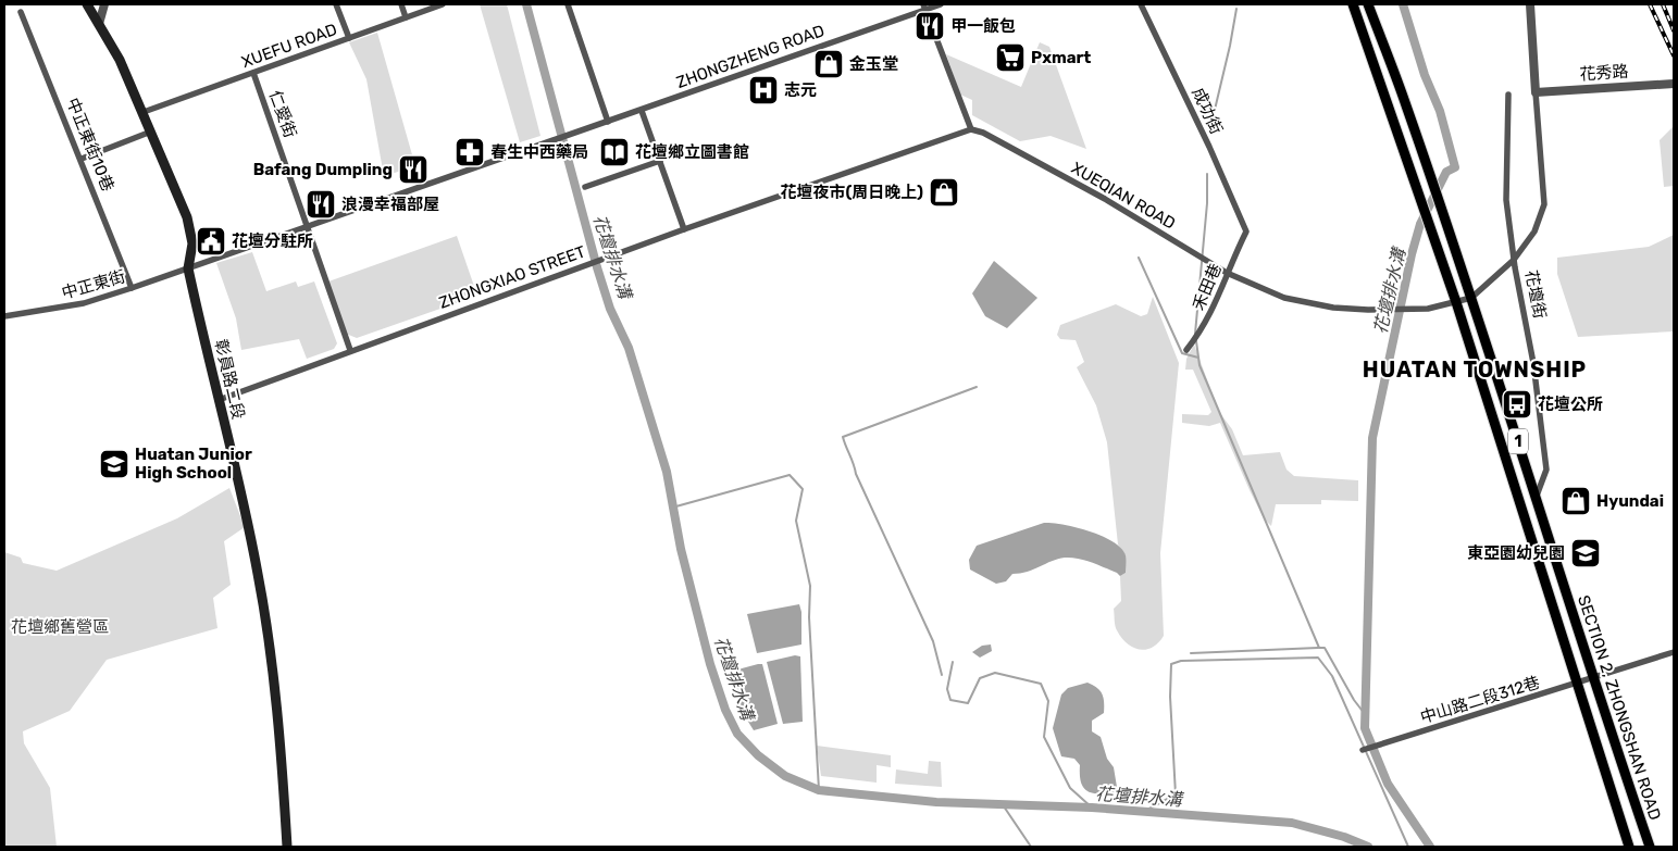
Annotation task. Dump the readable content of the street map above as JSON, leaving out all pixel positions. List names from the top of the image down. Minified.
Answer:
{"streets":{"main road":["彰員路二段","1","SECTION 2, ZHONGSHAN ROAD"],"street":["XUEFU ROAD","ZHONGZHENG ROAD","花秀路","成功街","仁愛街","中正東街10巷","XUEQIAN ROAD","ZHONGXIAO STREET","中正東街","禾田巷","花壇街","中山路二段312巷"]},"crossings":[["XUEFU ROAD","仁愛街"],["XUEFU ROAD","彰員路二段"],["ZHONGZHENG ROAD","仁愛街"],["成功街","禾田巷"],["仁愛街","ZHONGXIAO STREET"],["中正東街10巷","中正東街"],["XUEQIAN ROAD","ZHONGXIAO STREET"],["XUEQIAN ROAD","禾田巷"],["XUEQIAN ROAD","SECTION 2, ZHONGSHAN ROAD"],["ZHONGXIAO STREET","彰員路二段"],["中正東街","彰員路二段"],["花壇街","SECTION 2, ZHONGSHAN ROAD"],["中山路二段312巷","SECTION 2, ZHONGSHAN ROAD"]],"districts":["HUATAN TOWNSHIP"],"water":["花壇排水溝"],"parks":["花壇鄉舊營區"],"places":{"restaurant":["甲一飯包","Bafang Dumpling","浪漫幸福部屋"],"supermarket":["Pxmart"],"shop":["金玉堂","花壇夜市(周日晚上)","Hyundai"],"hospital":["志元"],"pharmacy":["春生中西藥局"],"library":["花壇鄉立圖書館"],"public building":["花壇分駐所"],"bus stop":["花壇公所"],"school or university":["Huatan Junior High School","東亞園幼兒園"]}}
